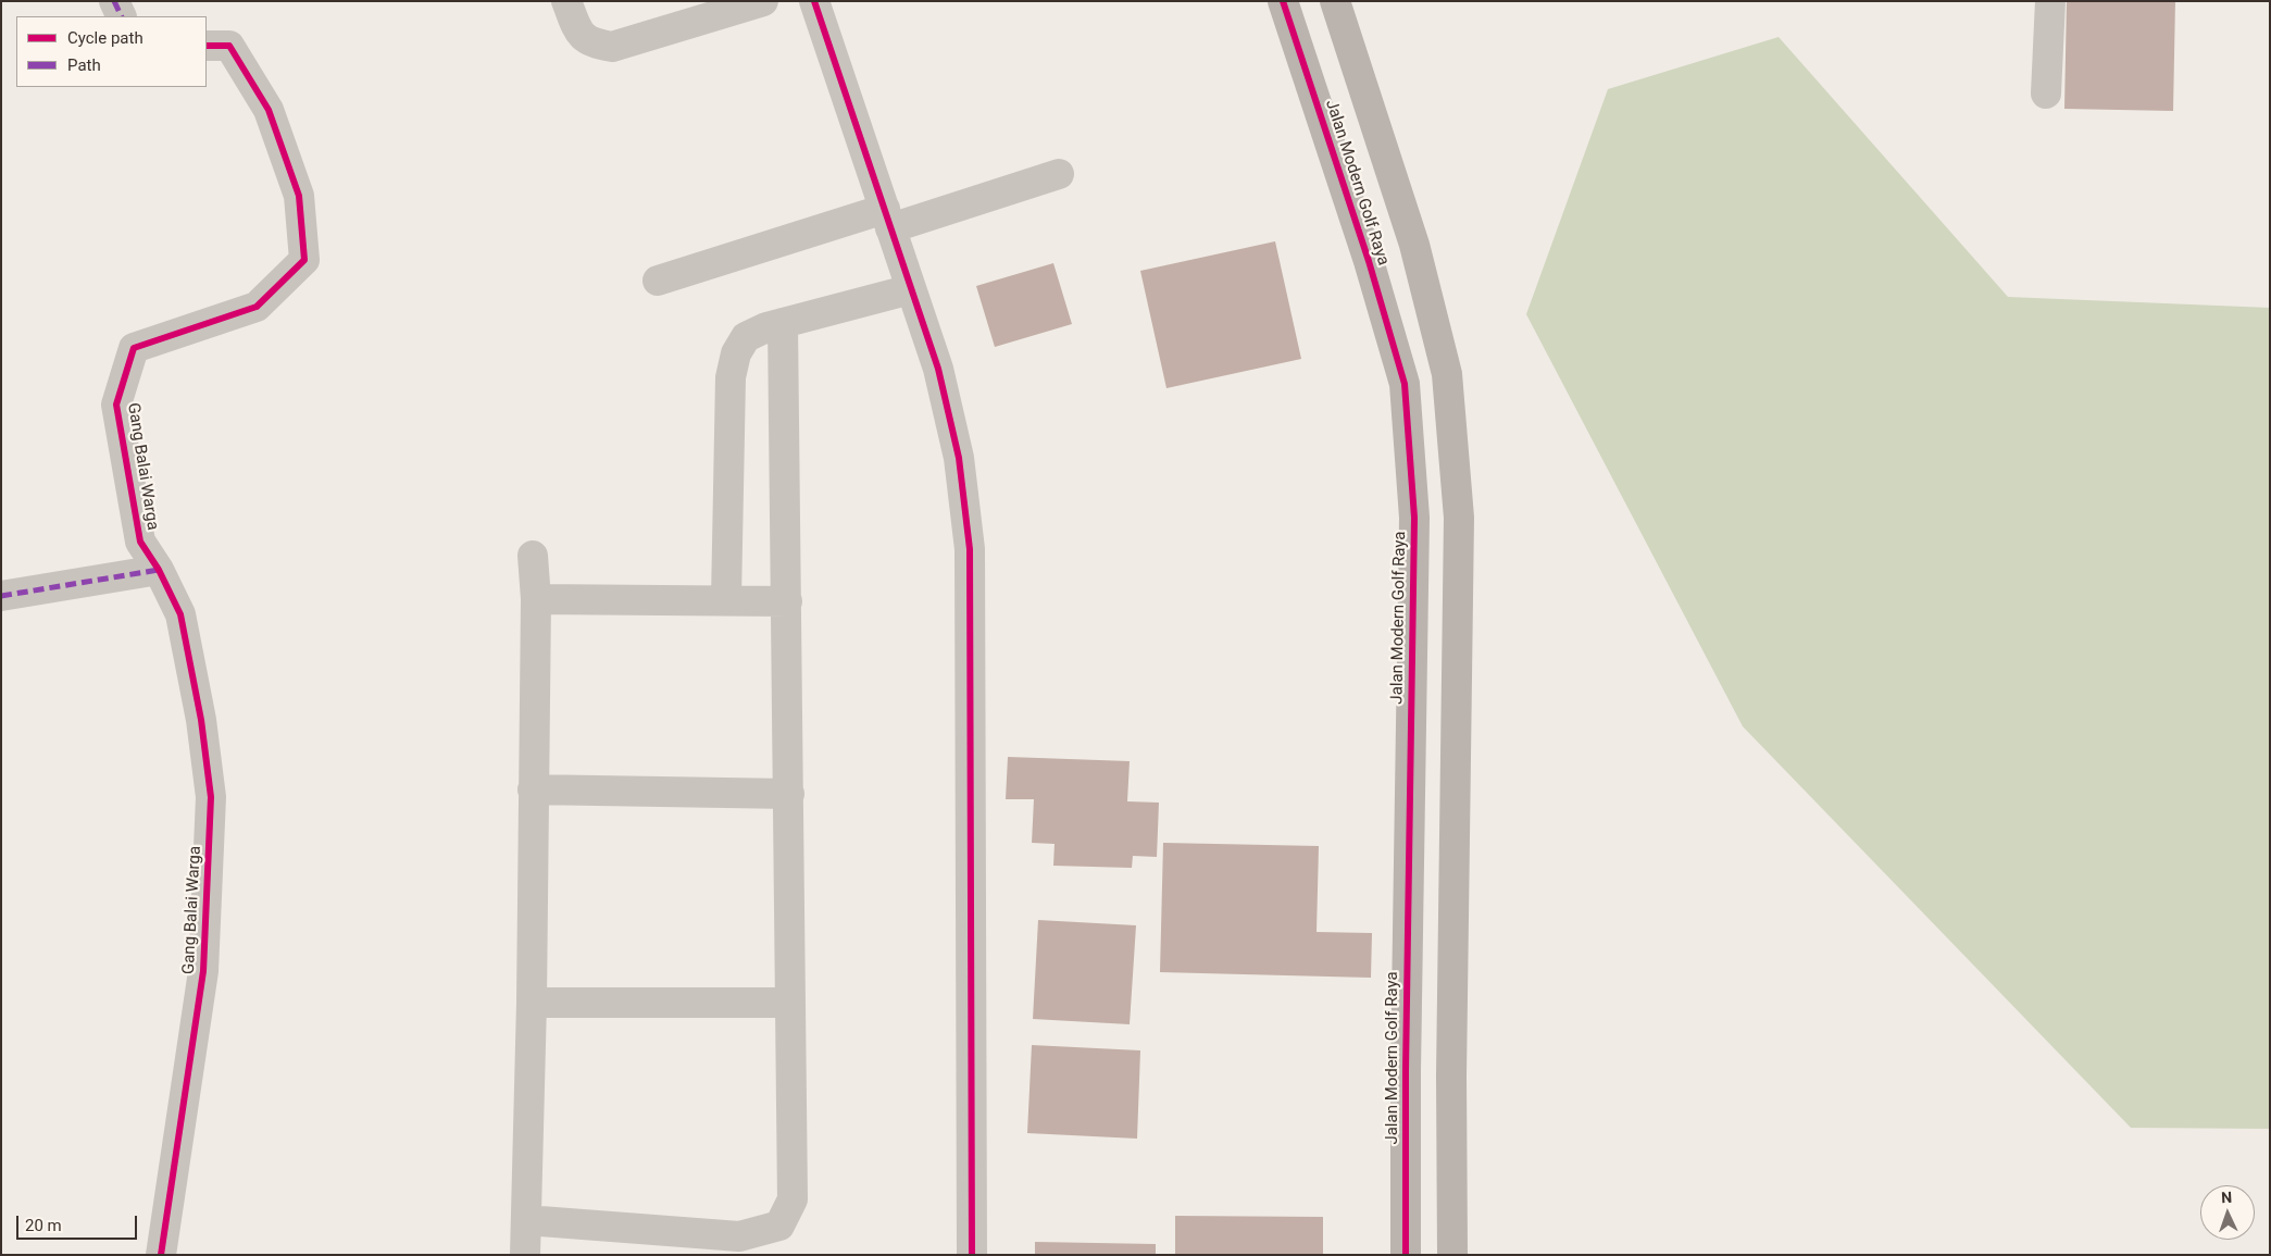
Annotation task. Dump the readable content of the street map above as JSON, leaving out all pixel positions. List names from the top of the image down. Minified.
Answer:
{"streets":{"street":["Jalan Modern Golf Raya","Gang Balai Warga"]},"legend":["Cycle path","Path"],"scale_bar":"20 m","north":"top"}
